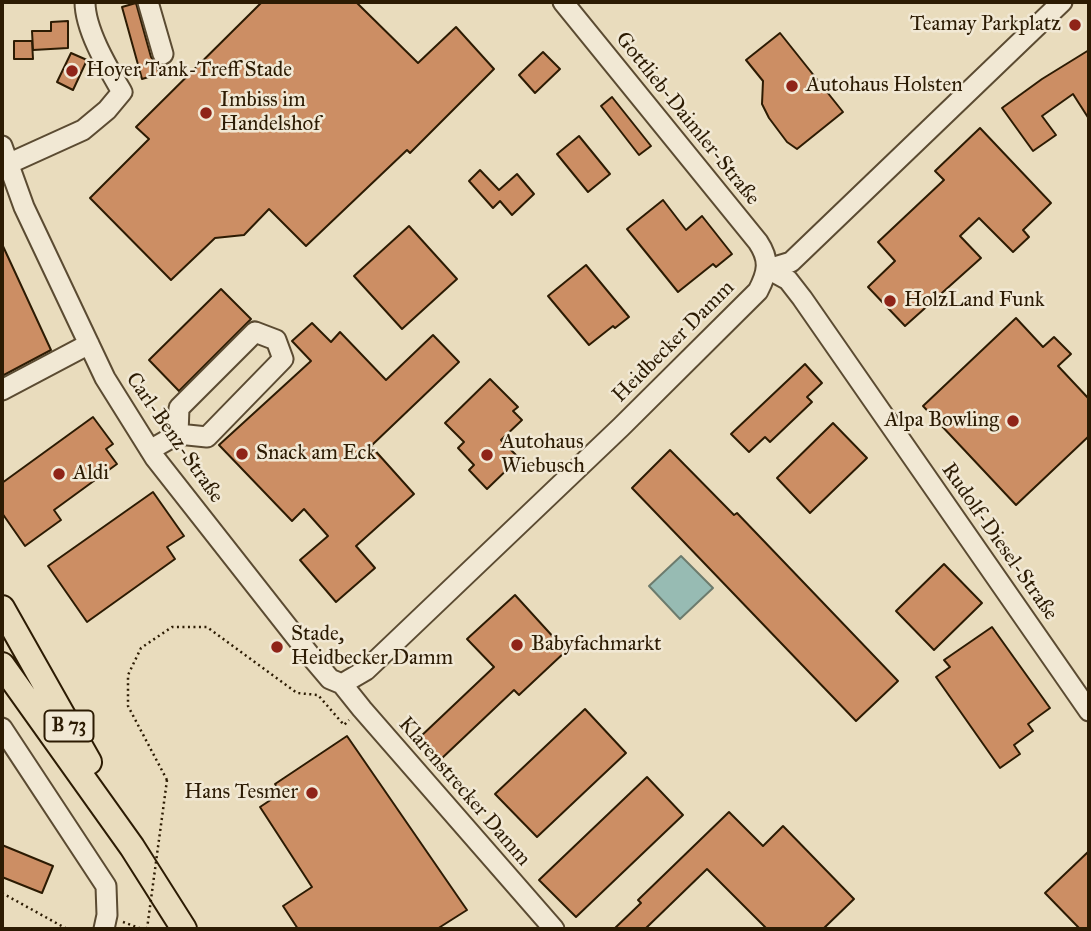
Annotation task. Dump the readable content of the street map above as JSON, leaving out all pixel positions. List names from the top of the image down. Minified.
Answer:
{"streets":{"main road":["B 73"],"street":["Gottlieb-Daimler-Straße","Heidbecker Damm","Carl-Benz-Straße","Rudolf-Diesel-Straße","Klarenstrecker Damm"]},"crossings":[["Gottlieb-Daimler-Straße","Heidbecker Damm"],["Gottlieb-Daimler-Straße","Rudolf-Diesel-Straße"],["Heidbecker Damm","Carl-Benz-Straße"],["Heidbecker Damm","Rudolf-Diesel-Straße"],["Heidbecker Damm","Klarenstrecker Damm"],["Carl-Benz-Straße","Klarenstrecker Damm"]],"places":["Teamay Parkplatz","Hoyer Tank-Treff Stade","Autohaus Holsten","Imbiss im Handelshof","HolzLand Funk","Alpa Bowling","Snack am Eck","Autohaus Wiebusch","Aldi","Babyfachmarkt","Stade, Heidbecker Damm","Hans Tesmer"]}
